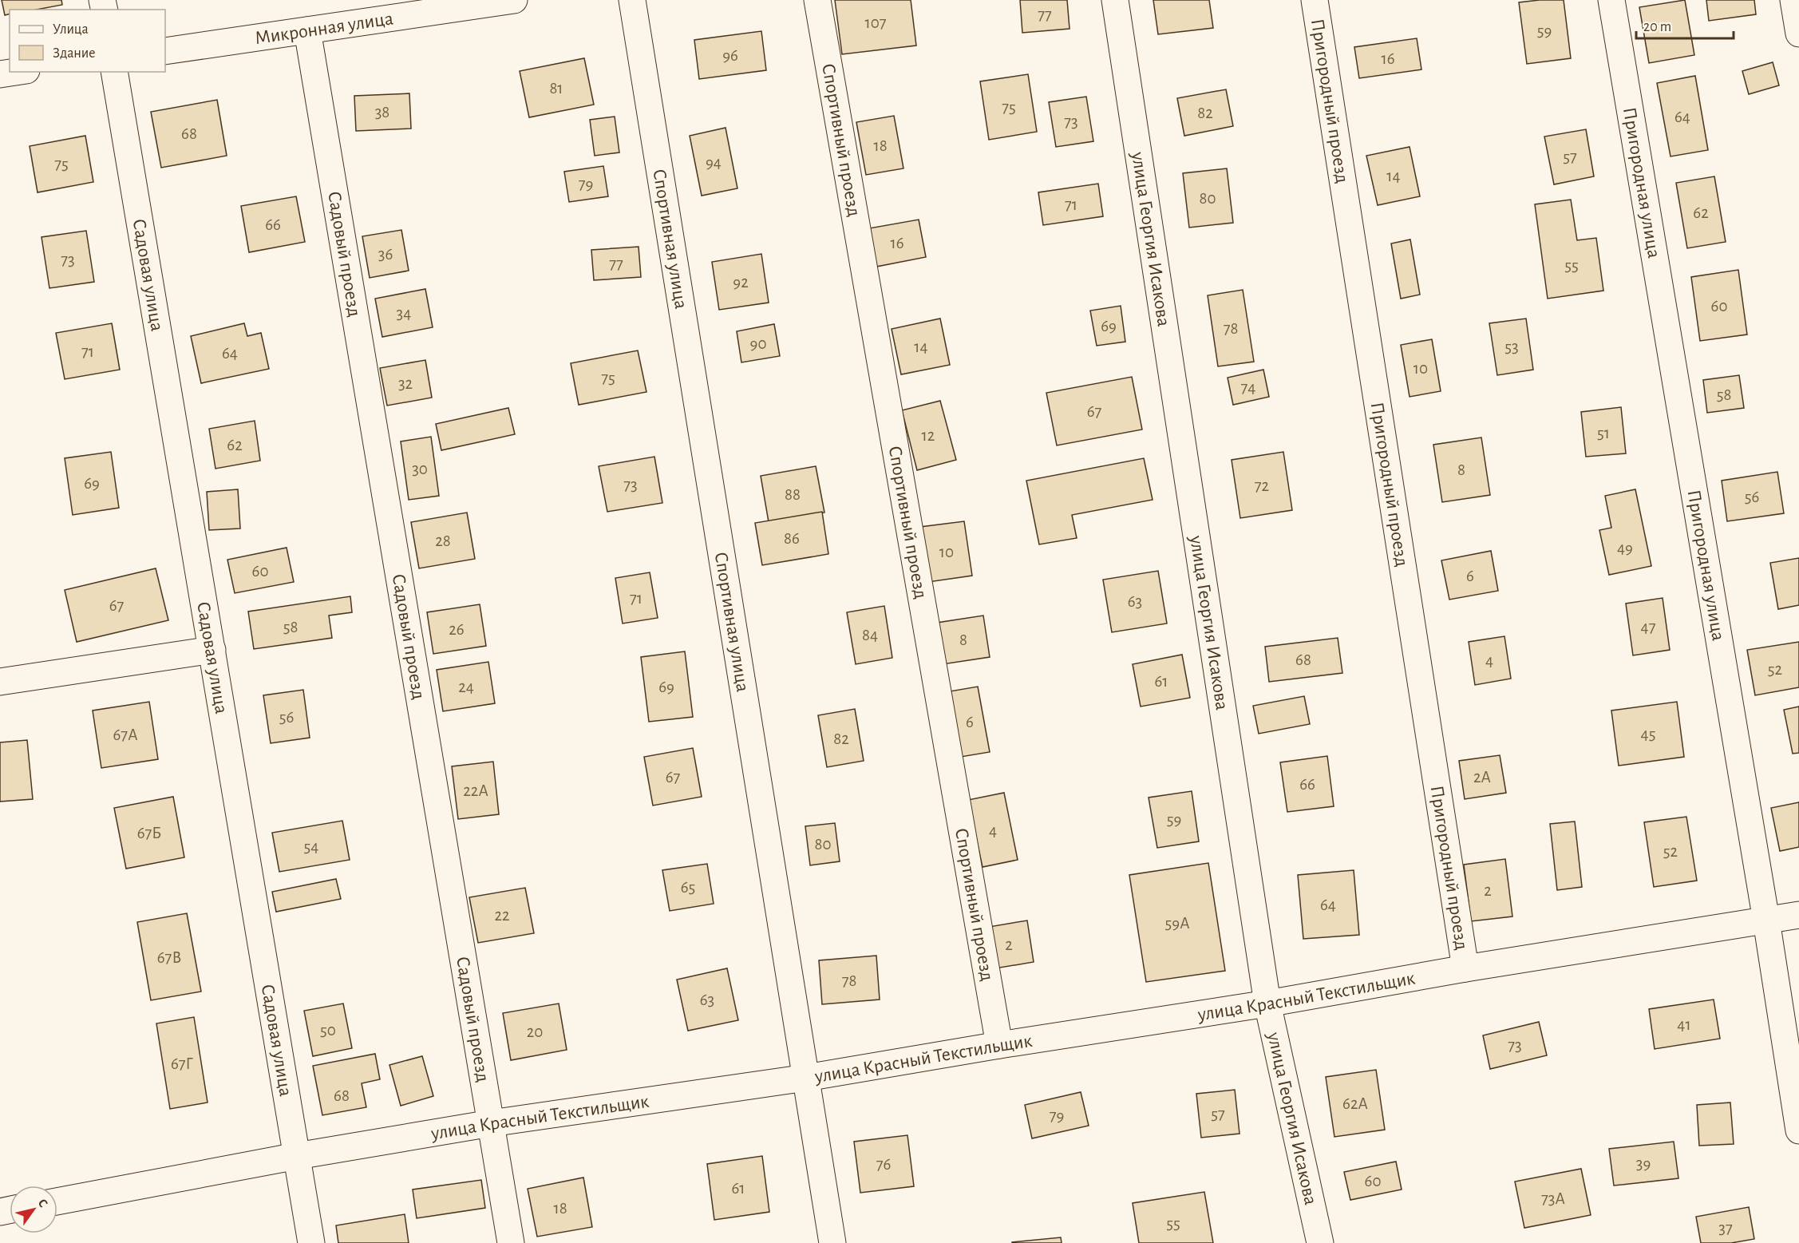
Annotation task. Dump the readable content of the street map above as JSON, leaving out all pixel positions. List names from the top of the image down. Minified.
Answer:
{"streets":{"street":["Микронная улица","Пригородный проезд","Спортивный проезд","Пригородная улица","Спортивная улица","улица Георгия Исакова","Садовый проезд","Садовая улица","улица Красный Текстильщик"]},"crossings":[["Микронная улица","Садовый проезд"],["Пригородный проезд","улица Красный Текстильщик"],["Спортивный проезд","улица Красный Текстильщик"],["Пригородная улица","улица Красный Текстильщик"],["Спортивная улица","улица Красный Текстильщик"],["улица Георгия Исакова","улица Красный Текстильщик"],["Садовый проезд","улица Красный Текстильщик"],["Садовая улица","улица Красный Текстильщик"]],"house_numbers":["77","107","59","96","16","81","75","38","82","64","73","68","18","57","94","75","14","79","80","71","62","66","16","36","73","77","55","92","60","34","69","78","90","14","53","71","64","10","75","32","74","58","67","51","12","62","30","8","69","73","72","88","56","86","28","49","10","60","6","71","63","67","58","47","26","84","8","68","4","52","61","24","69","56","6","45","67А","82","67","2А","66","22А","59","4","67Б","80","54","52","65","2","64","22","59А","2","67В","78","63","41","50","20","73","67Г","68","62А","57","79","39","76","60","61","73А","18","55","37"],"legend":["Улица","Здание"],"scale_bar":"20 m","north":"top right"}
